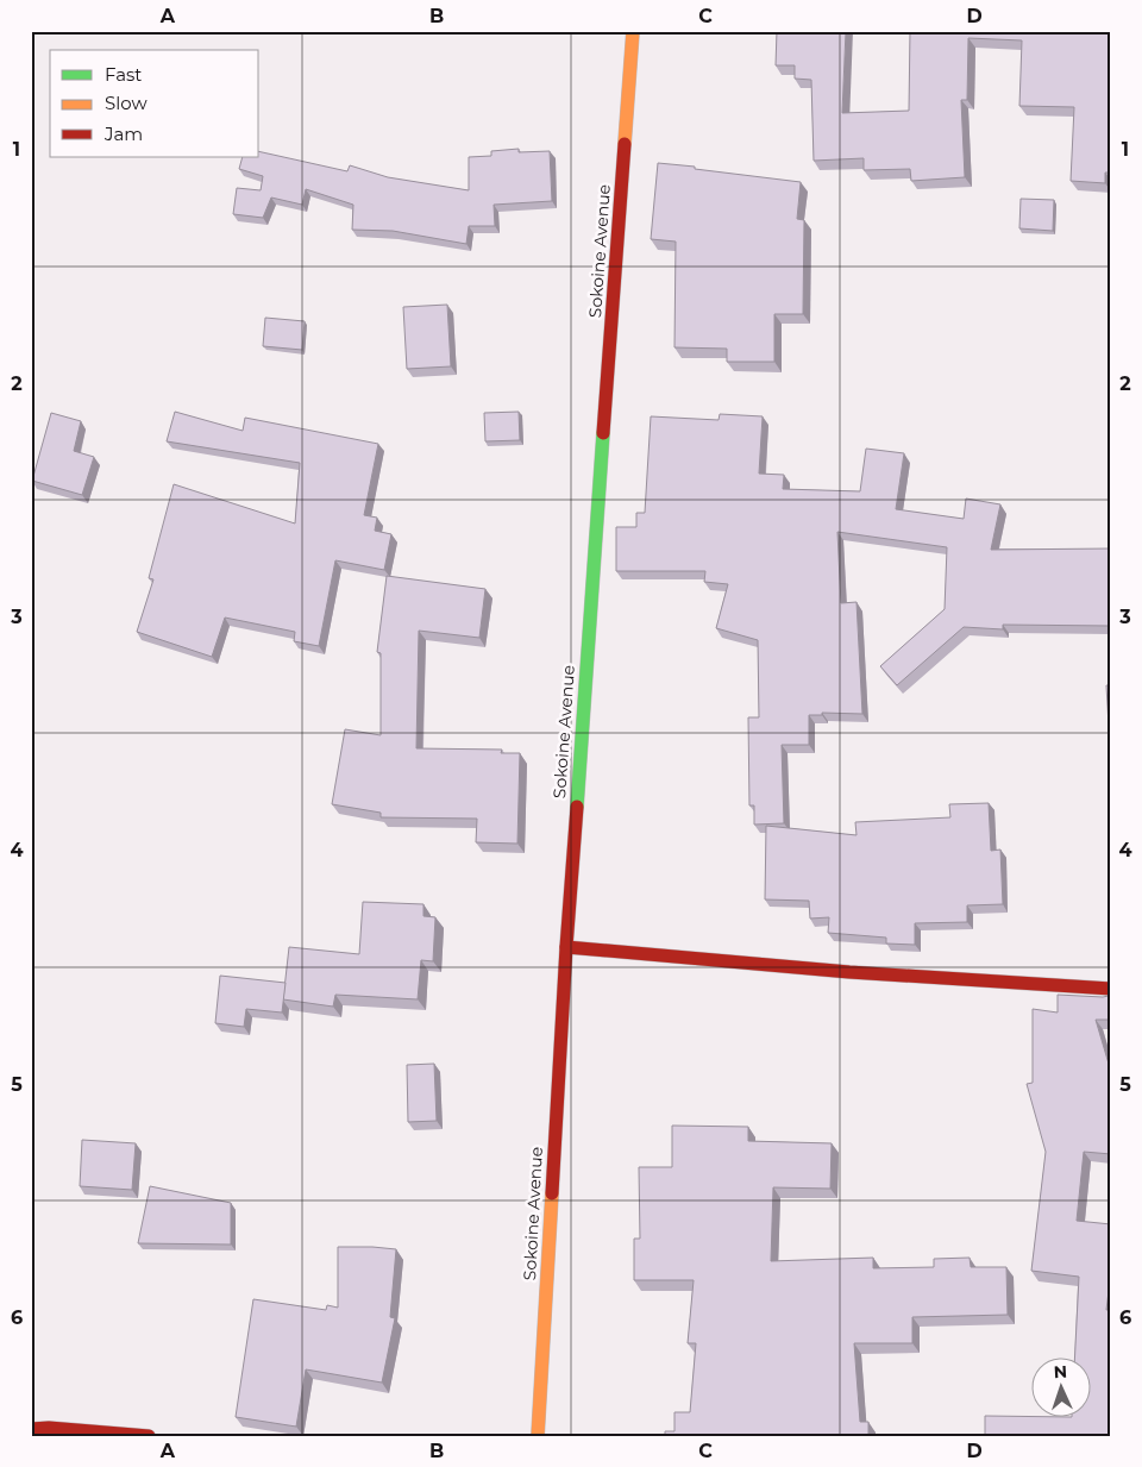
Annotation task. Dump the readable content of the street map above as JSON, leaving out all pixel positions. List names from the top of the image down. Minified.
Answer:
{"streets":{"street":["Sokoine Avenue"]},"legend":["Fast","Slow","Jam"],"north":"top","grid":{"columns":["A","B","C","D"],"rows":["1","2","3","4","5","6"]}}
